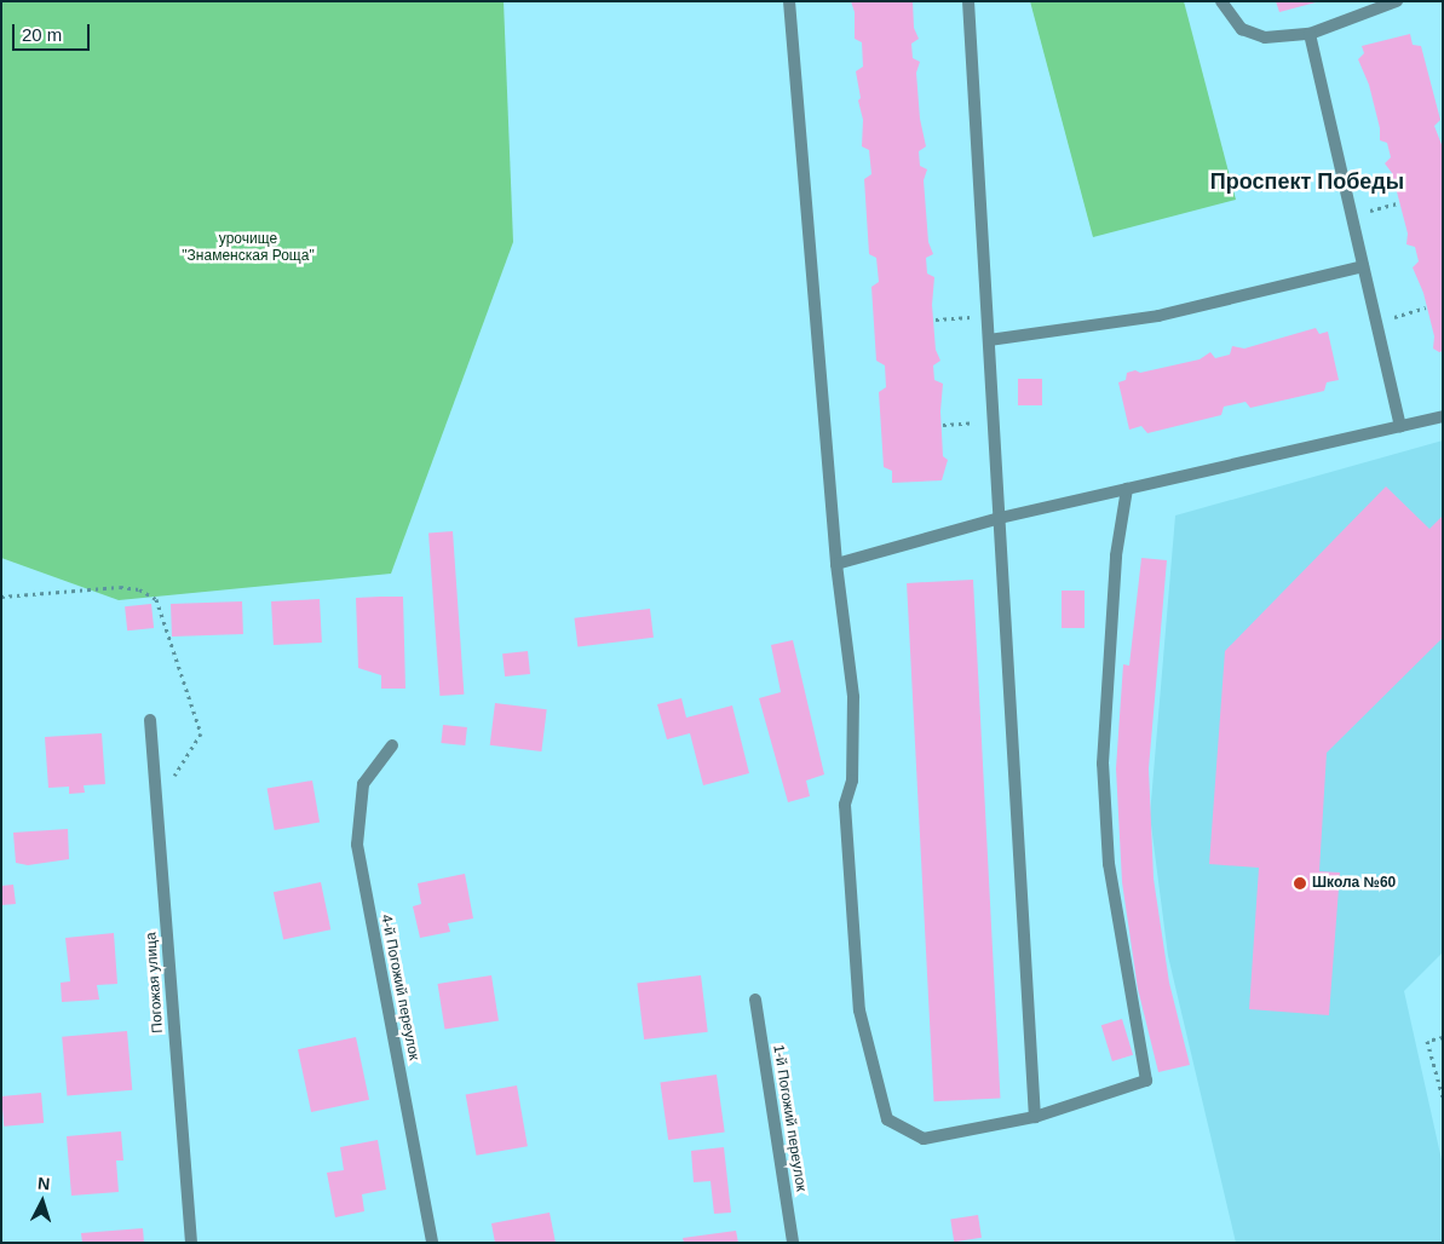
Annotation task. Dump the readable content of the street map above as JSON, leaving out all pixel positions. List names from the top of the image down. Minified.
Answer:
{"streets":{"street":["Погожая улица","4-й Погожий переулок","1-й Погожий переулок"]},"districts":["Проспект Победы"],"parks":["урочище \"Знаменская Роща\""],"places":["Школа №60"],"scale_bar":"20 m","north":"top"}
